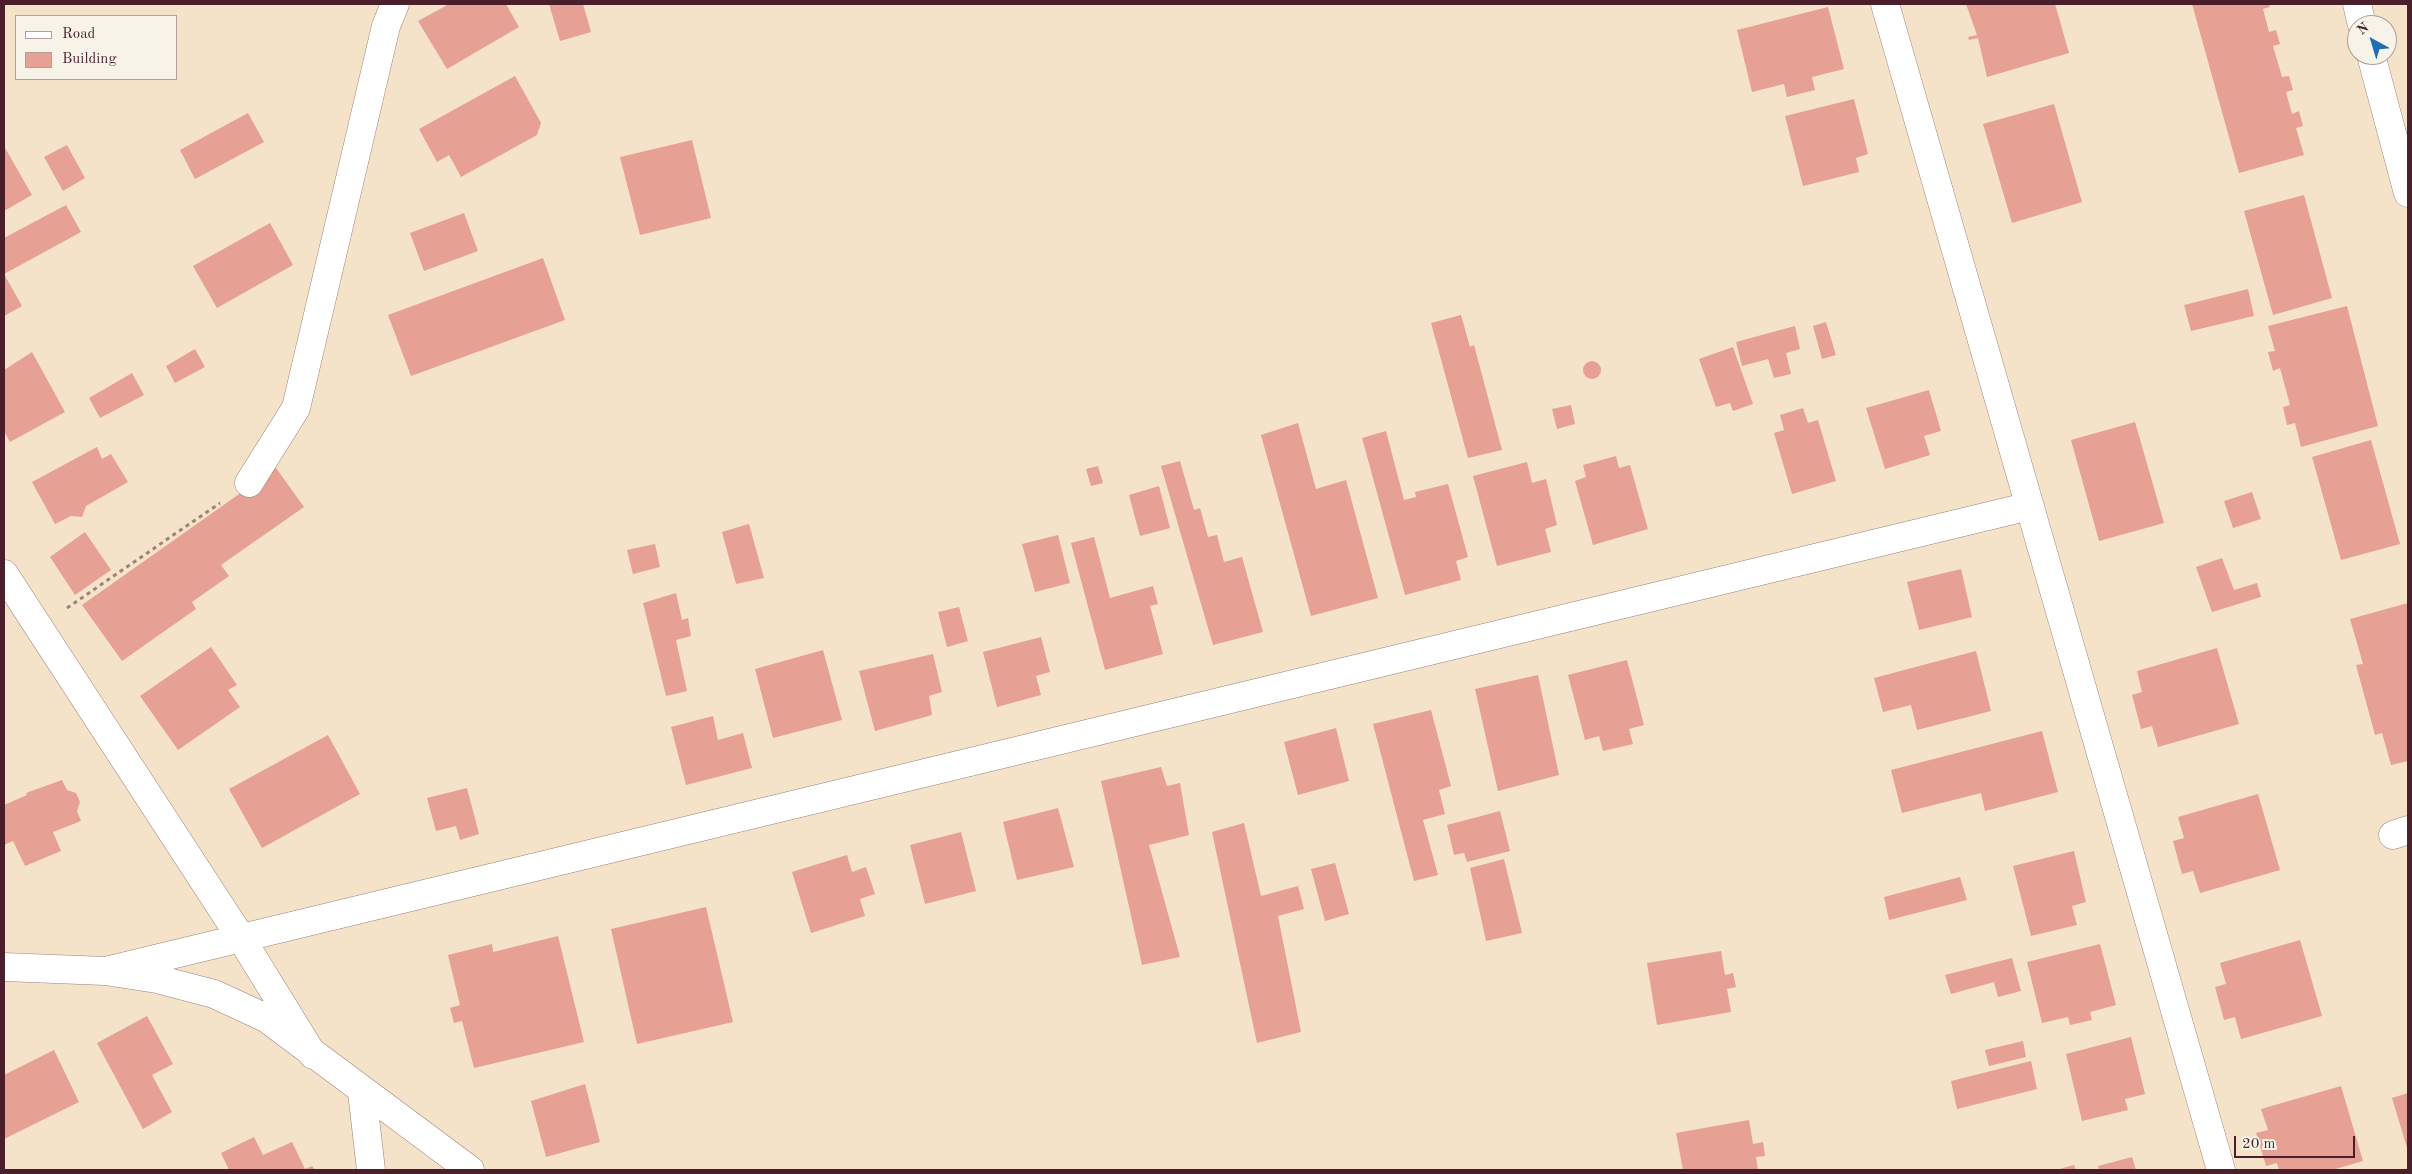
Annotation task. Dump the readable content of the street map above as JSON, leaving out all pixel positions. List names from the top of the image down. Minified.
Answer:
{"legend":["Road","Building"],"scale_bar":"20 m","north":"top left"}
